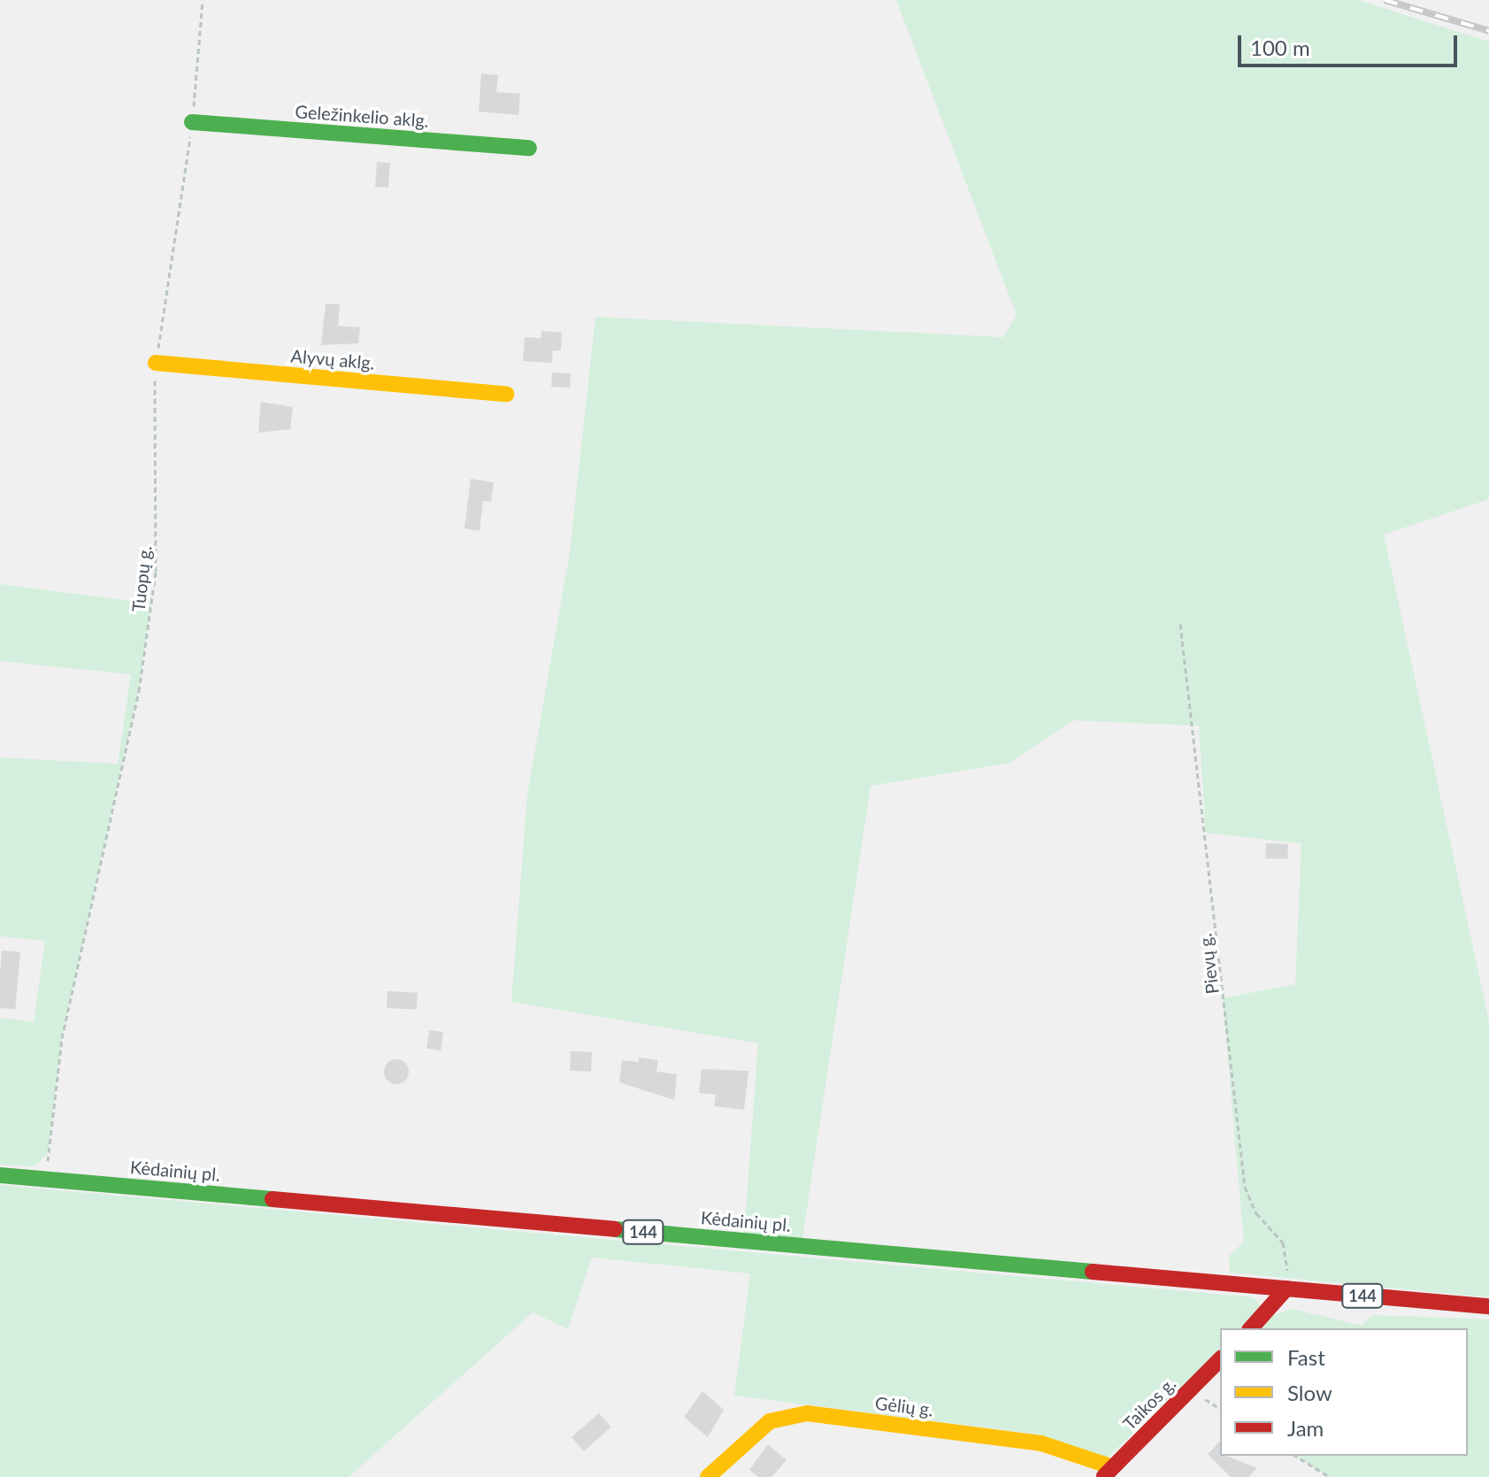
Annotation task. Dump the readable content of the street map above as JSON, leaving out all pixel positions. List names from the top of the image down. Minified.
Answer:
{"streets":{"main road":["Geležinkelio aklg.","Alyvų aklg.","Kėdainių pl.","144","Taikos g.","Gėlių g."],"path":["Tuopų g.","Pievų g."]},"crossings":[["Geležinkelio aklg.","Tuopų g."],["Alyvų aklg.","Tuopų g."],["Pievų g.","Kėdainių pl."],["Taikos g.","Gėlių g."]],"legend":["Fast","Slow","Jam"],"scale_bar":"100 m"}
